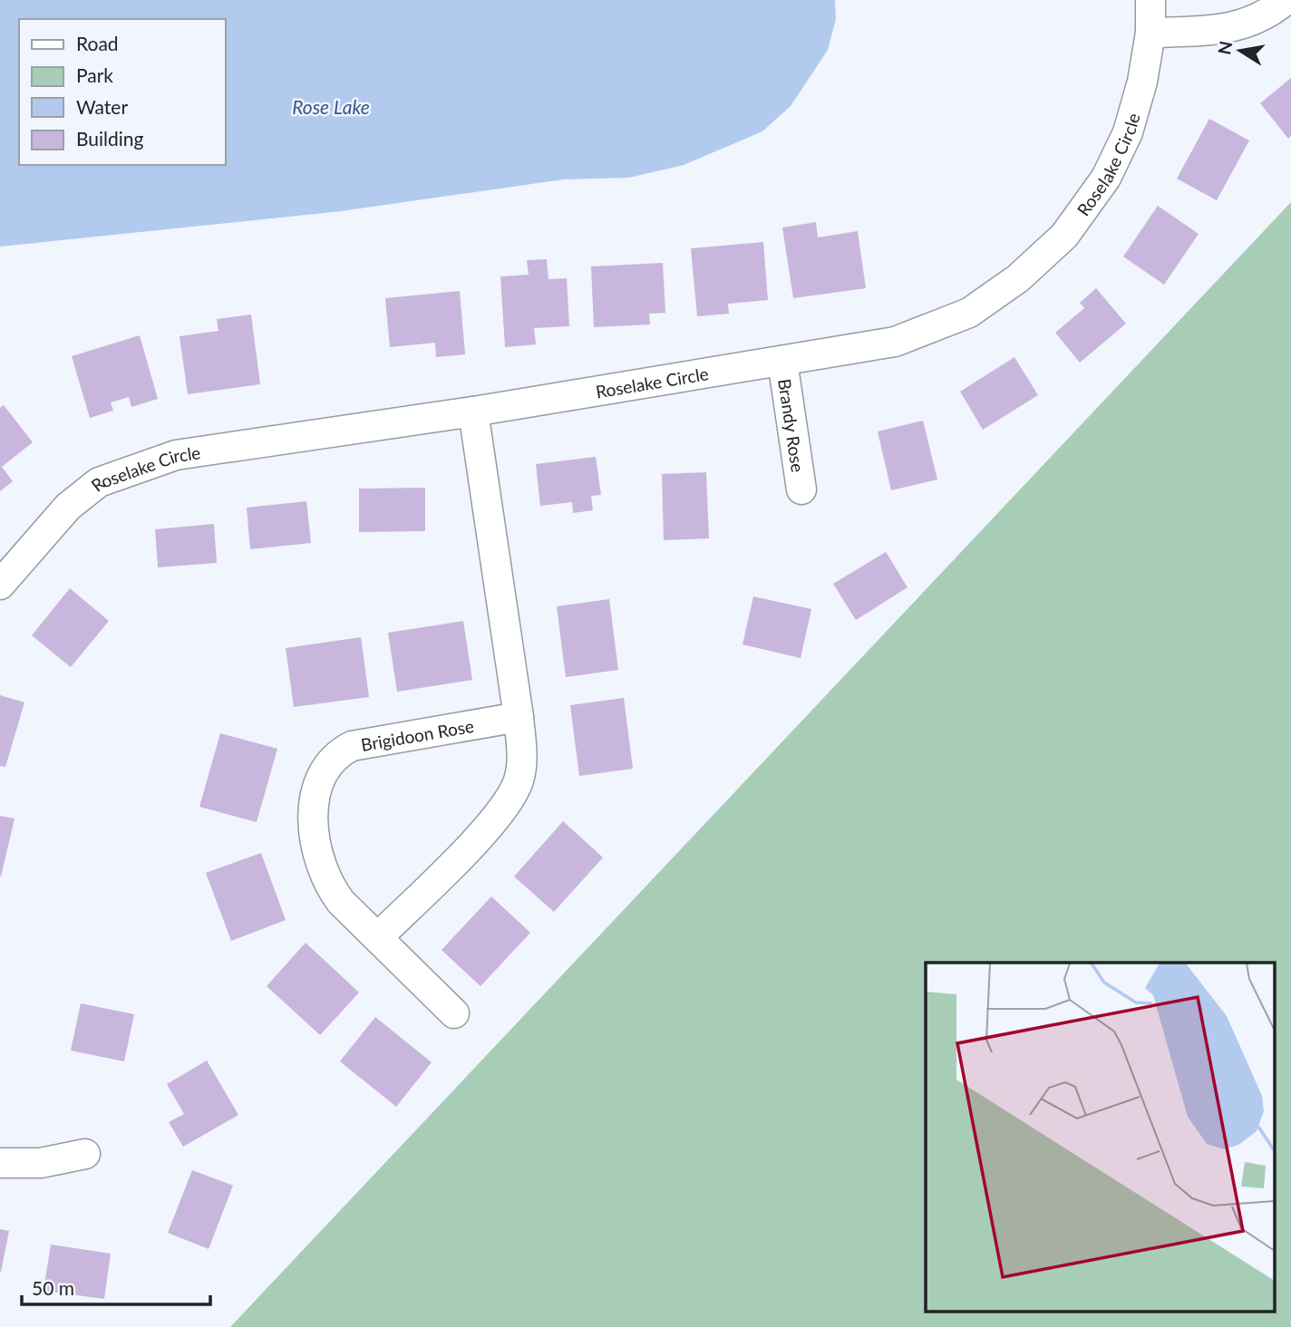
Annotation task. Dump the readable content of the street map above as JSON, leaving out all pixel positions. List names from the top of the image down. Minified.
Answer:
{"streets":{"street":["Roselake Circle","Brandy Rose","Brigidoon Rose"]},"crossings":[["Roselake Circle","Brandy Rose"]],"water":["Rose Lake"],"legend":["Road","Park","Water","Building"],"scale_bar":"50 m","north":"left"}
